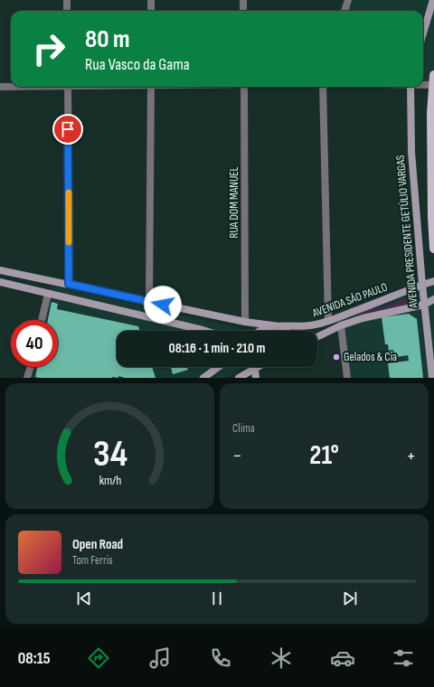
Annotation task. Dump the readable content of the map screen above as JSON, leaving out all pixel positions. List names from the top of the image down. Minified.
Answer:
{"streets":{"street":["RUA DOM MANUEL","AVENIDA PRESIDENTE GETÚLIO VARGAS","AVENIDA SÃO PAULO"]},"crossings":[["AVENIDA PRESIDENTE GETÚLIO VARGAS","AVENIDA SÃO PAULO"]],"places":["Gelados & Cia"],"page":{"turn":["80 m","Rua Vasco da Gama"],"limit":"40","trip":"08:16 · 1 min · 210 m","tile":"Clima","heat":["−","21°","+"],"song":["Open Road","Tom Ferris"],"tabs":"08:15","gauge":["34","km/h"]}}
